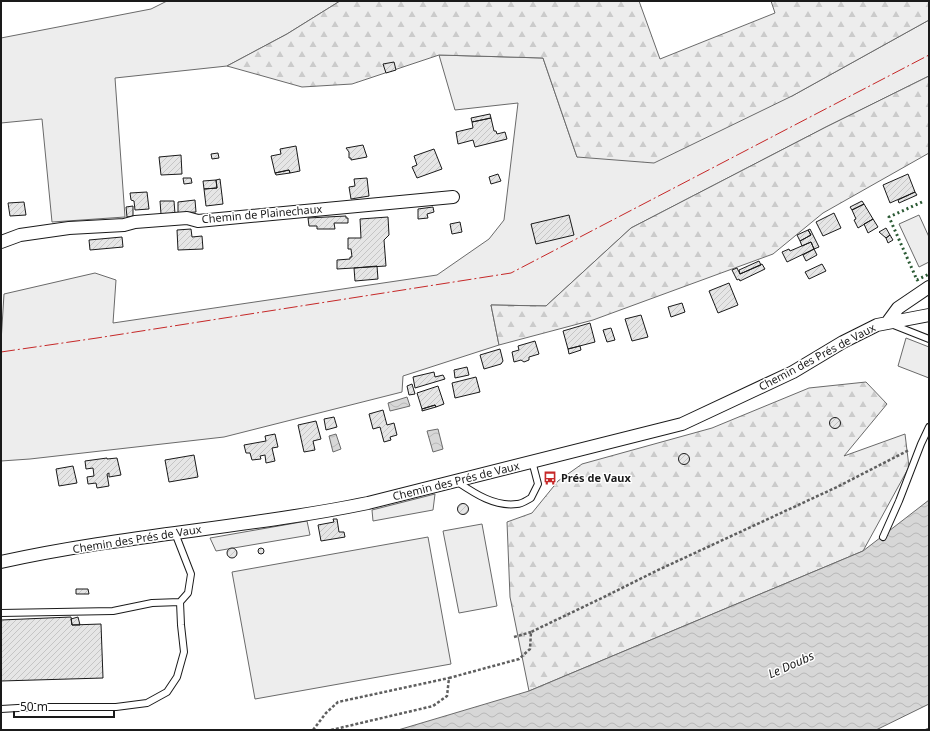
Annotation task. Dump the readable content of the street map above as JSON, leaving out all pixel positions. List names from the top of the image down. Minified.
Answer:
{"streets":{"street":["Chemin de Plainechaux","Chemin des Prés de Vaux"]},"water":["Le Doubs"],"places":{"bus stop":["Prés de Vaux"]},"scale_bar":"50 m"}
